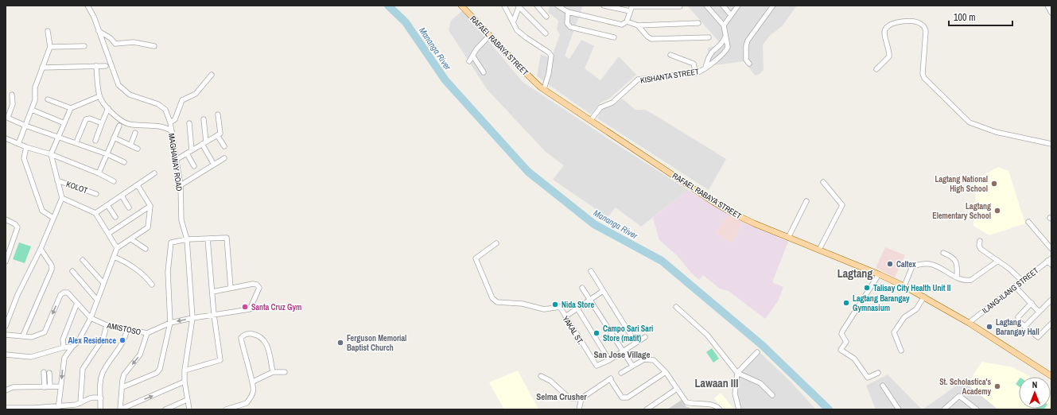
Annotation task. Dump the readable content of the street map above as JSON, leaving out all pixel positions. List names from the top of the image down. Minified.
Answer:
{"streets":{"main road":["RAFAEL RABAYA STREET"],"street":["KISHANTA STREET","MAGHAWAY ROAD","KOLOT","ILANG-ILANG STREET","AMISTOSO","YAKAL ST."]},"crossings":[["RAFAEL RABAYA STREET","KISHANTA STREET"],["RAFAEL RABAYA STREET","ILANG-ILANG STREET"],["MAGHAWAY ROAD","AMISTOSO"]],"districts":["Lagtang","San Jose Village","Lawaan III","Selma Crusher"],"water":["Mananga River"],"places":["Lagtang National High School","Lagtang Elementary School","Caltex","Talisay City Health Unit II","Lagtang Barangay Gymnasium","Nida Store","Santa Cruz Gym","Lagtang Barangay Hall","Campo Sari Sari Store (matit)","Alex Residence","Ferguson Memorial Baptist Church","St. Scholastica's Academy"],"scale_bar":"100 m","north":"top"}
